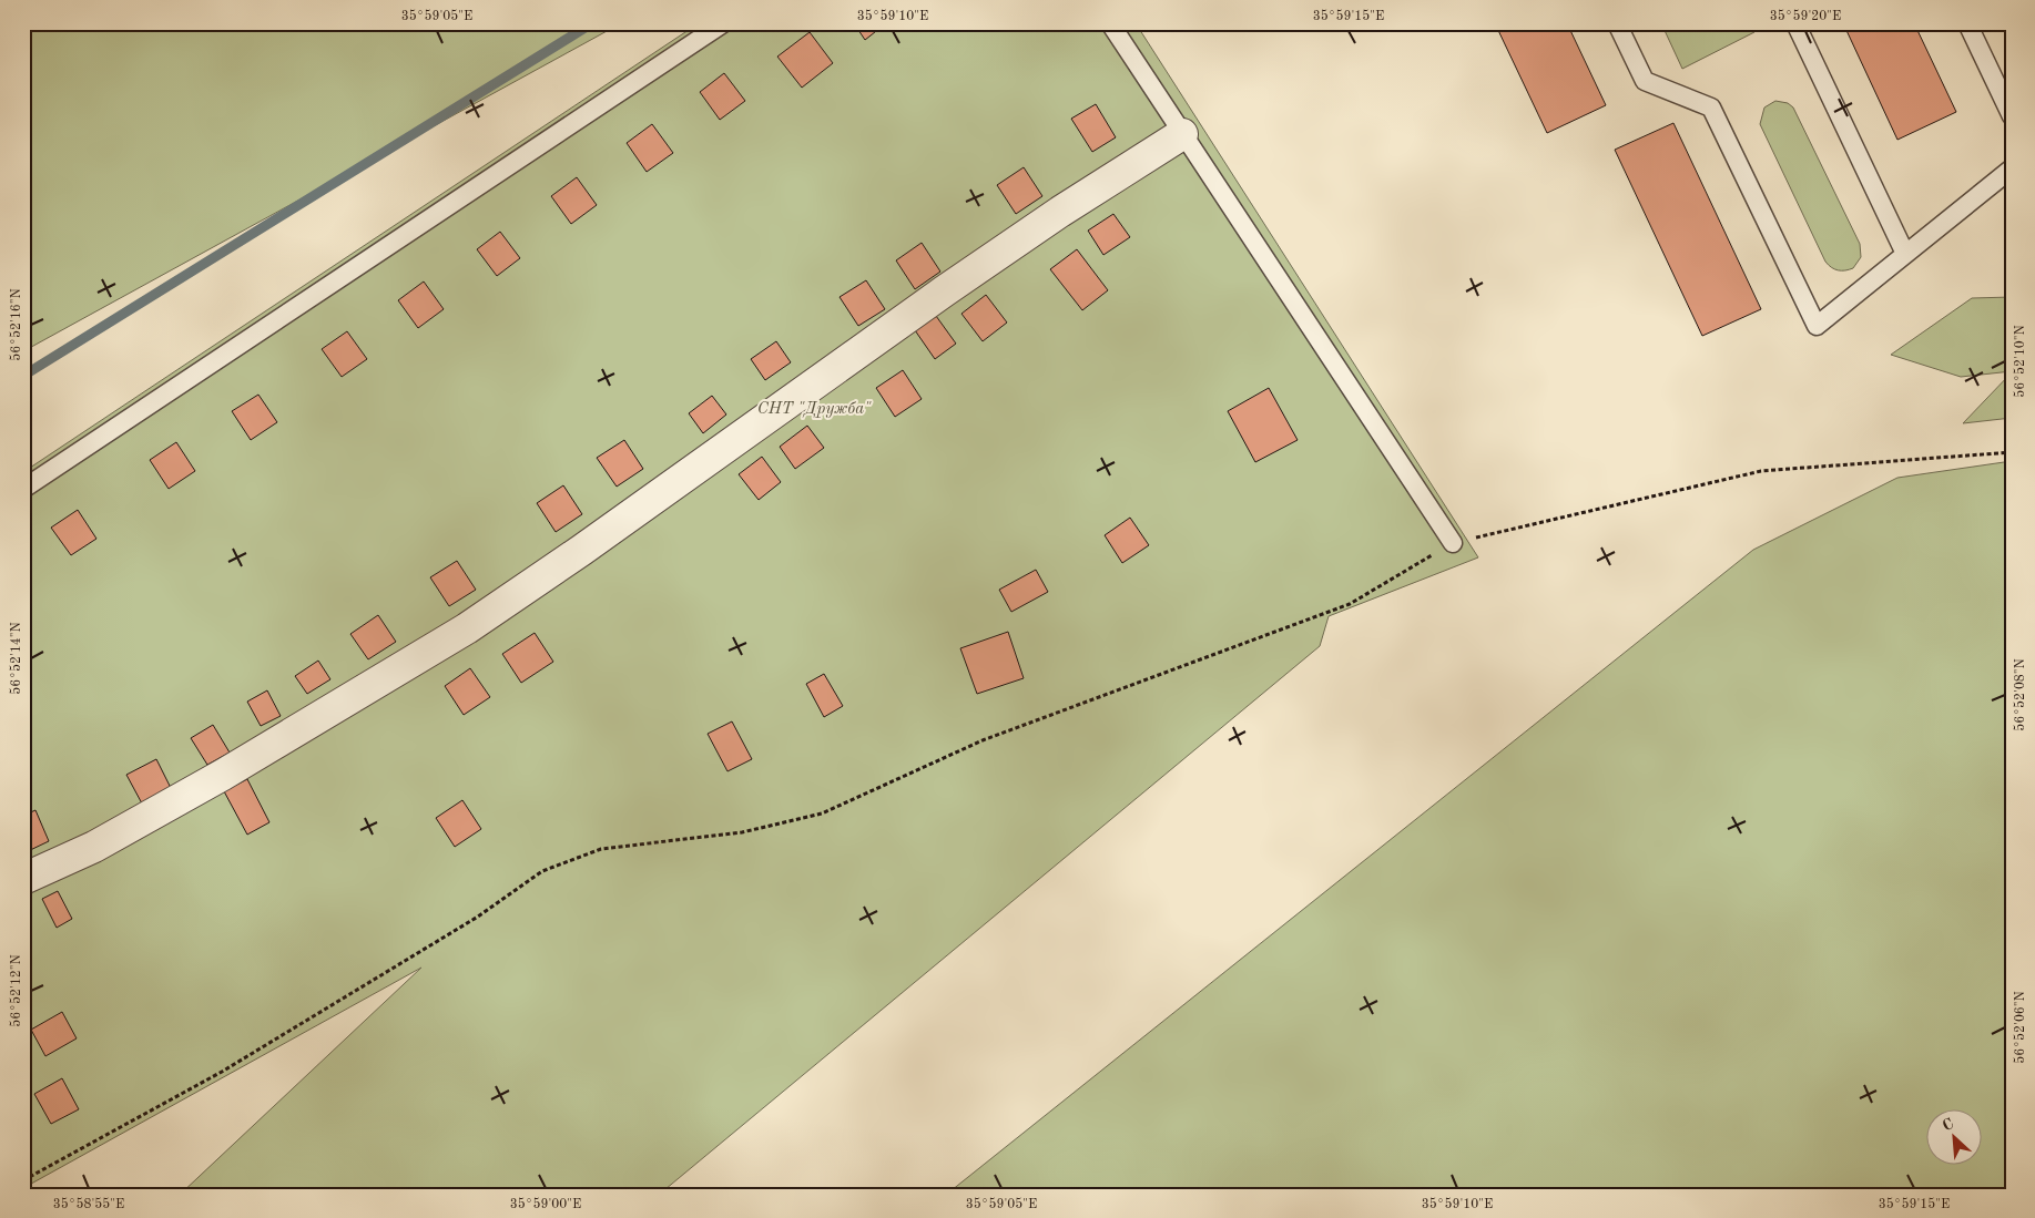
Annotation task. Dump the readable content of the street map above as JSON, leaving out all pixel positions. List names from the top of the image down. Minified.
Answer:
{"parks":["СНТ \"Дружба\""],"north":"top left","coordinates":["35°59'05\"E","35°59'10\"E","35°59'15\"E","35°59'20\"E","56°52'16\"N","56°52'10\"N","56°52'14\"N","56°52'08\"N","56°52'12\"N","56°52'06\"N","35°58'55\"E","35°59'00\"E"]}
